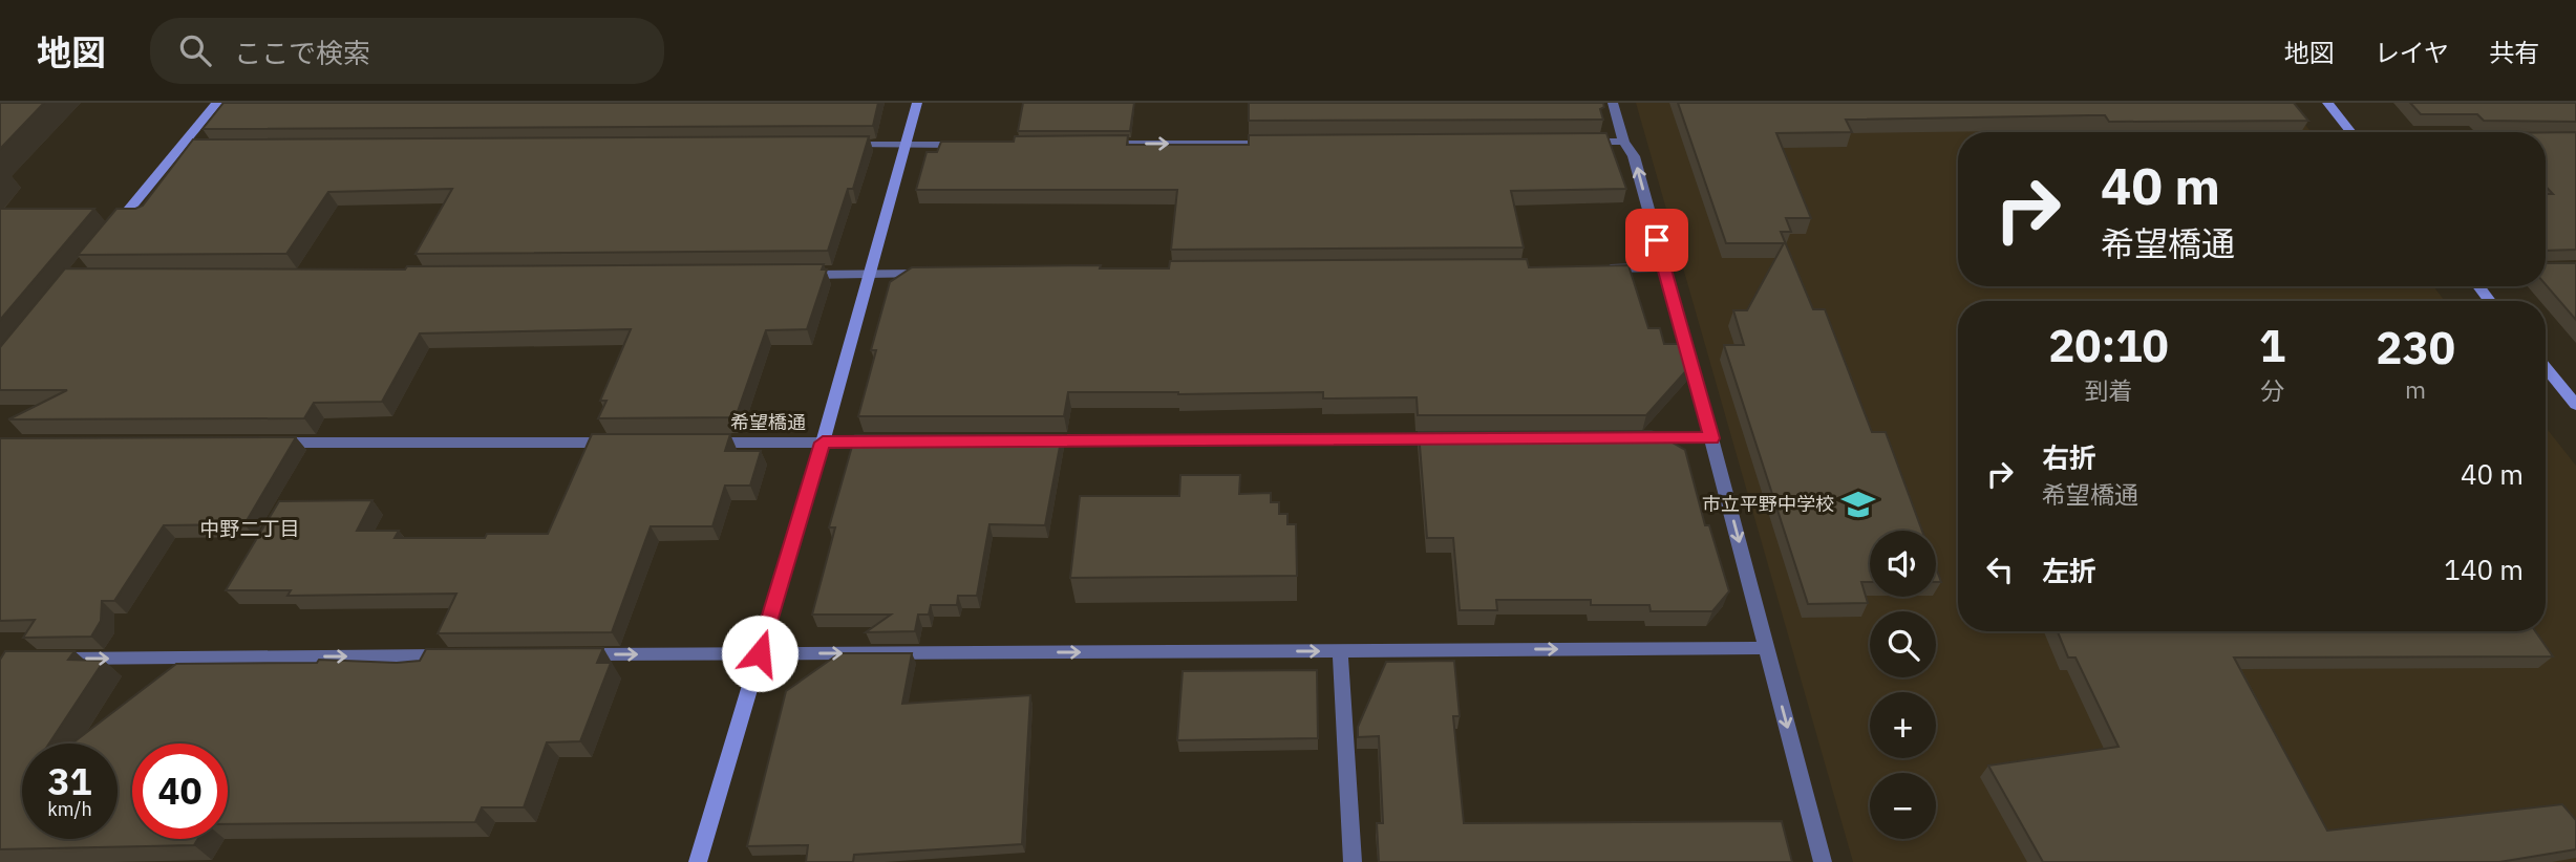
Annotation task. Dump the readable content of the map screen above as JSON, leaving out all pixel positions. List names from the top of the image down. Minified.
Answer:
{"streets":{"street":["希望橋通"]},"districts":["中野二丁目"],"places":{"school or university":["市立平野中学校"]},"page":{"header":"地図","search":"ここで検索","nav":["地図","レイヤ","共有"],"turn":["40 m","希望橋通"],"eta":["20:10","到着","1","分","230","m"],"list":[{"name":"右折","note":"希望橋通","value":"40 m"},{"name":"左折","value":"140 m"}],"map_buttons":["+","−"],"speed":"31 km/h","limit":"40"}}
